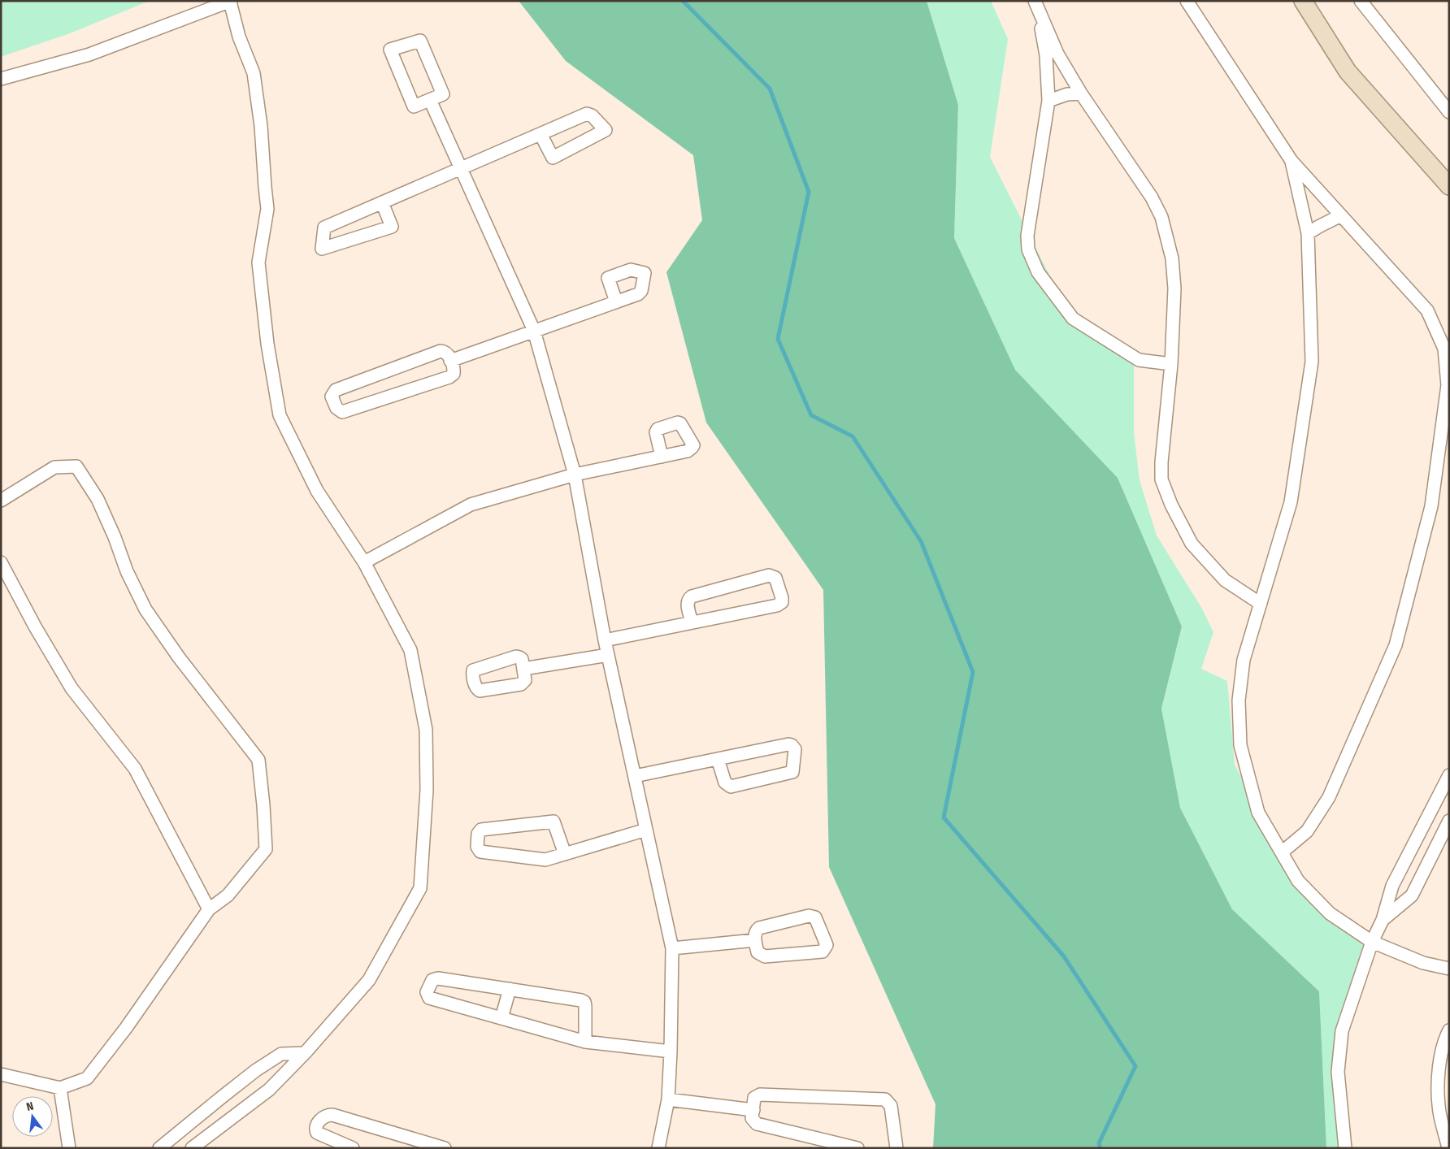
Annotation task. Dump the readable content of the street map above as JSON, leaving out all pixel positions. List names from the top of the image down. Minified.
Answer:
{"north":"top"}
